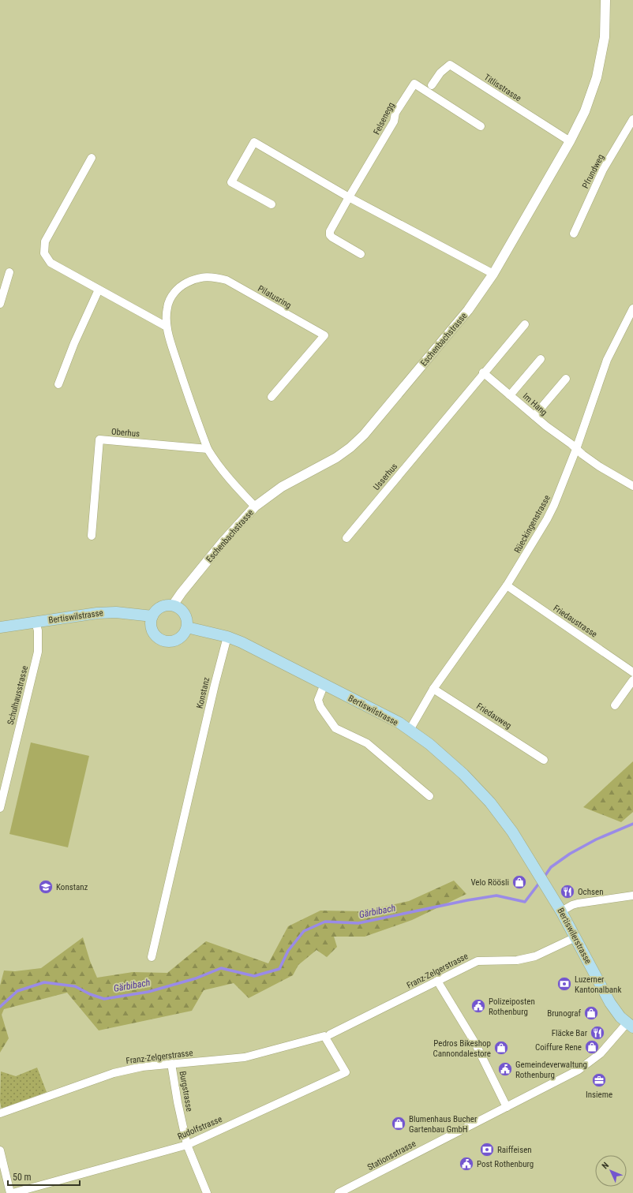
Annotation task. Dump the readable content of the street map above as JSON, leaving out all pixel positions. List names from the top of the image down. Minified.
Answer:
{"streets":{"main road":["Bertiswilstrasse","Bertiswilerstrasse"],"street":["Titlisstrasse","Felsenegg","Pfrundweg","Pilatusring","Eschenbachstrasse","Im Hang","Oberhus","Usserhus","Rüeckingenstrasse","Friedaustrasse","Konstanz","Schulhausstrasse","Friedauweg","Franz-Zelgerstrasse","Burgstrasse","Rudolfstrasse","Stationsstrasse"]},"crossings":[["Titlisstrasse","Eschenbachstrasse"],["Pilatusring","Eschenbachstrasse"],["Pilatusring","Oberhus"],["Eschenbachstrasse","Bertiswilstrasse"],["Im Hang","Usserhus"],["Im Hang","Rüeckingenstrasse"],["Rüeckingenstrasse","Bertiswilstrasse"],["Rüeckingenstrasse","Friedaustrasse"],["Rüeckingenstrasse","Friedauweg"],["Bertiswilstrasse","Konstanz"],["Bertiswilstrasse","Schulhausstrasse"],["Bertiswilstrasse","Bertiswilerstrasse"],["Bertiswilerstrasse","Franz-Zelgerstrasse"],["Bertiswilerstrasse","Stationsstrasse"],["Franz-Zelgerstrasse","Burgstrasse"],["Franz-Zelgerstrasse","Rudolfstrasse"],["Burgstrasse","Rudolfstrasse"]],"water":["Gärbibach"],"places":{"shop":["Velo Röösli","Brunograf","Coiffure Rene","Pedros Bikeshop Cannondalestore","Blumenhaus Bucher Gartenbau GmbH"],"school or university":["Konstanz"],"restaurant":["Ochsen","Fläcke Bar"],"bank":["Luzerner Kantonalbank","Raiffeisen"],"public building":["Polizeiposten Rothenburg","Gemeindeverwaltung Rothenburg","Post Rothenburg"],"office":["Insieme"]},"scale_bar":"50 m","north":"top left"}
